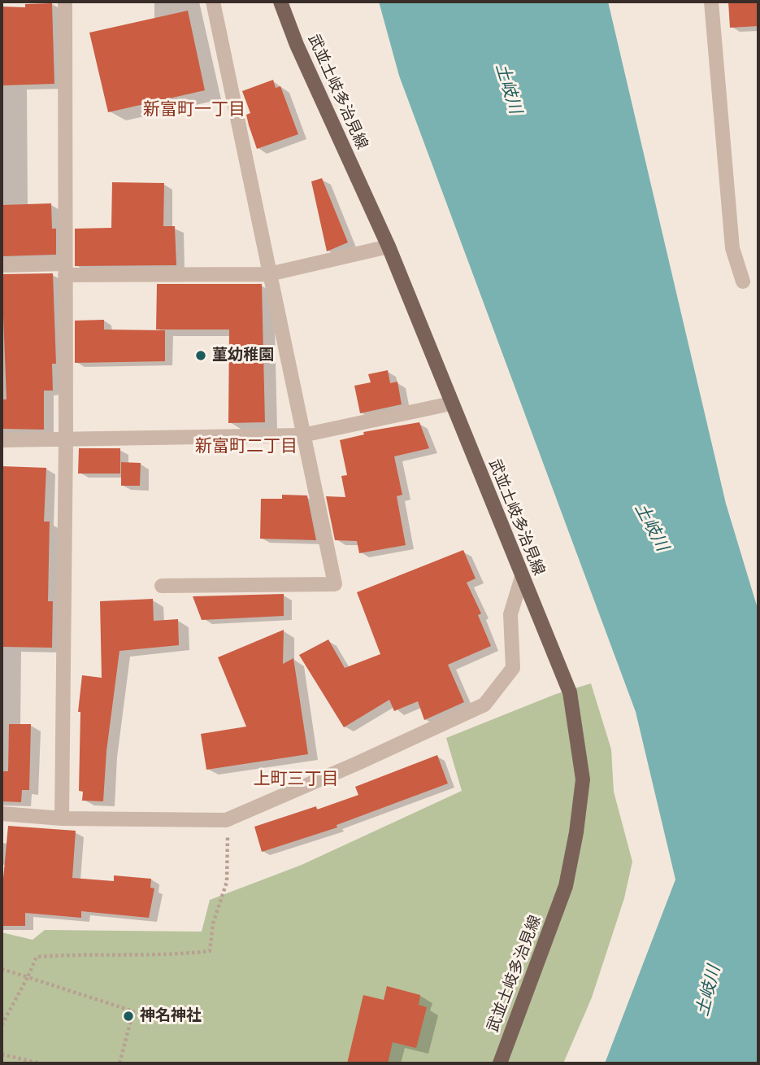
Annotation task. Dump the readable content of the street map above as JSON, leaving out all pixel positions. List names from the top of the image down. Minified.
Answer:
{"streets":{"main road":["武並土岐多治見線"]},"districts":["新富町一丁目","新富町二丁目","上町三丁目"],"water":["土岐川"],"places":["菫幼稚園","神名神社"]}
